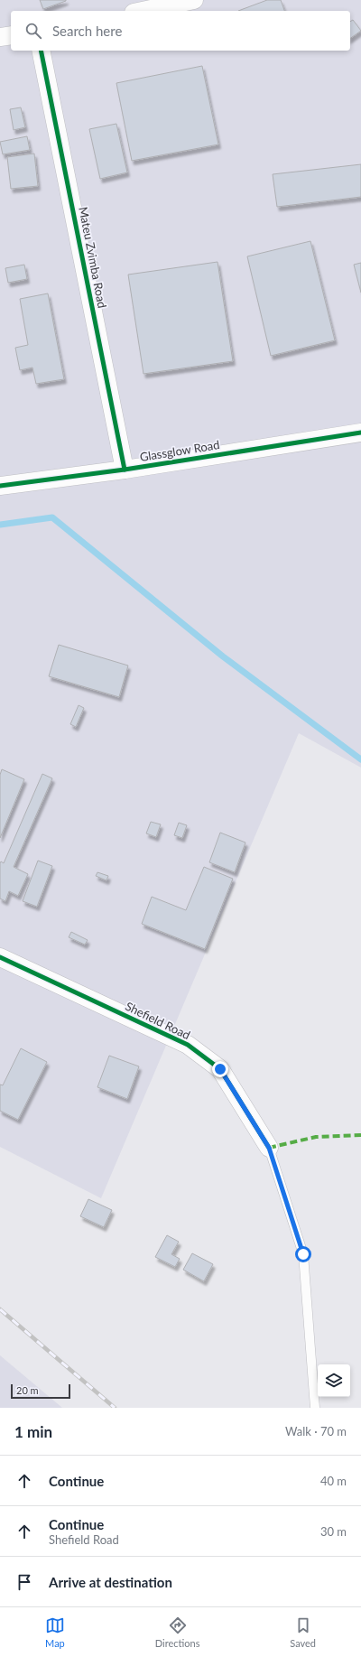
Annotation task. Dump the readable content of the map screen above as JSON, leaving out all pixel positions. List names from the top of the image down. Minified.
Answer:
{"streets":{"street":["Mateu Zvimba Road","Glassglow Road","Shefield Road"]},"crossings":[["Mateu Zvimba Road","Glassglow Road"]],"scale_bar":"20 m","page":{"search":"Search here","scale":"20 m","heading":["1 min","Walk · 70 m"],"list":[["Continue","40 m"],["Continue","Shefield Road","30 m"],"Arrive at destination"],"nav":["Map","Directions","Saved"]}}
